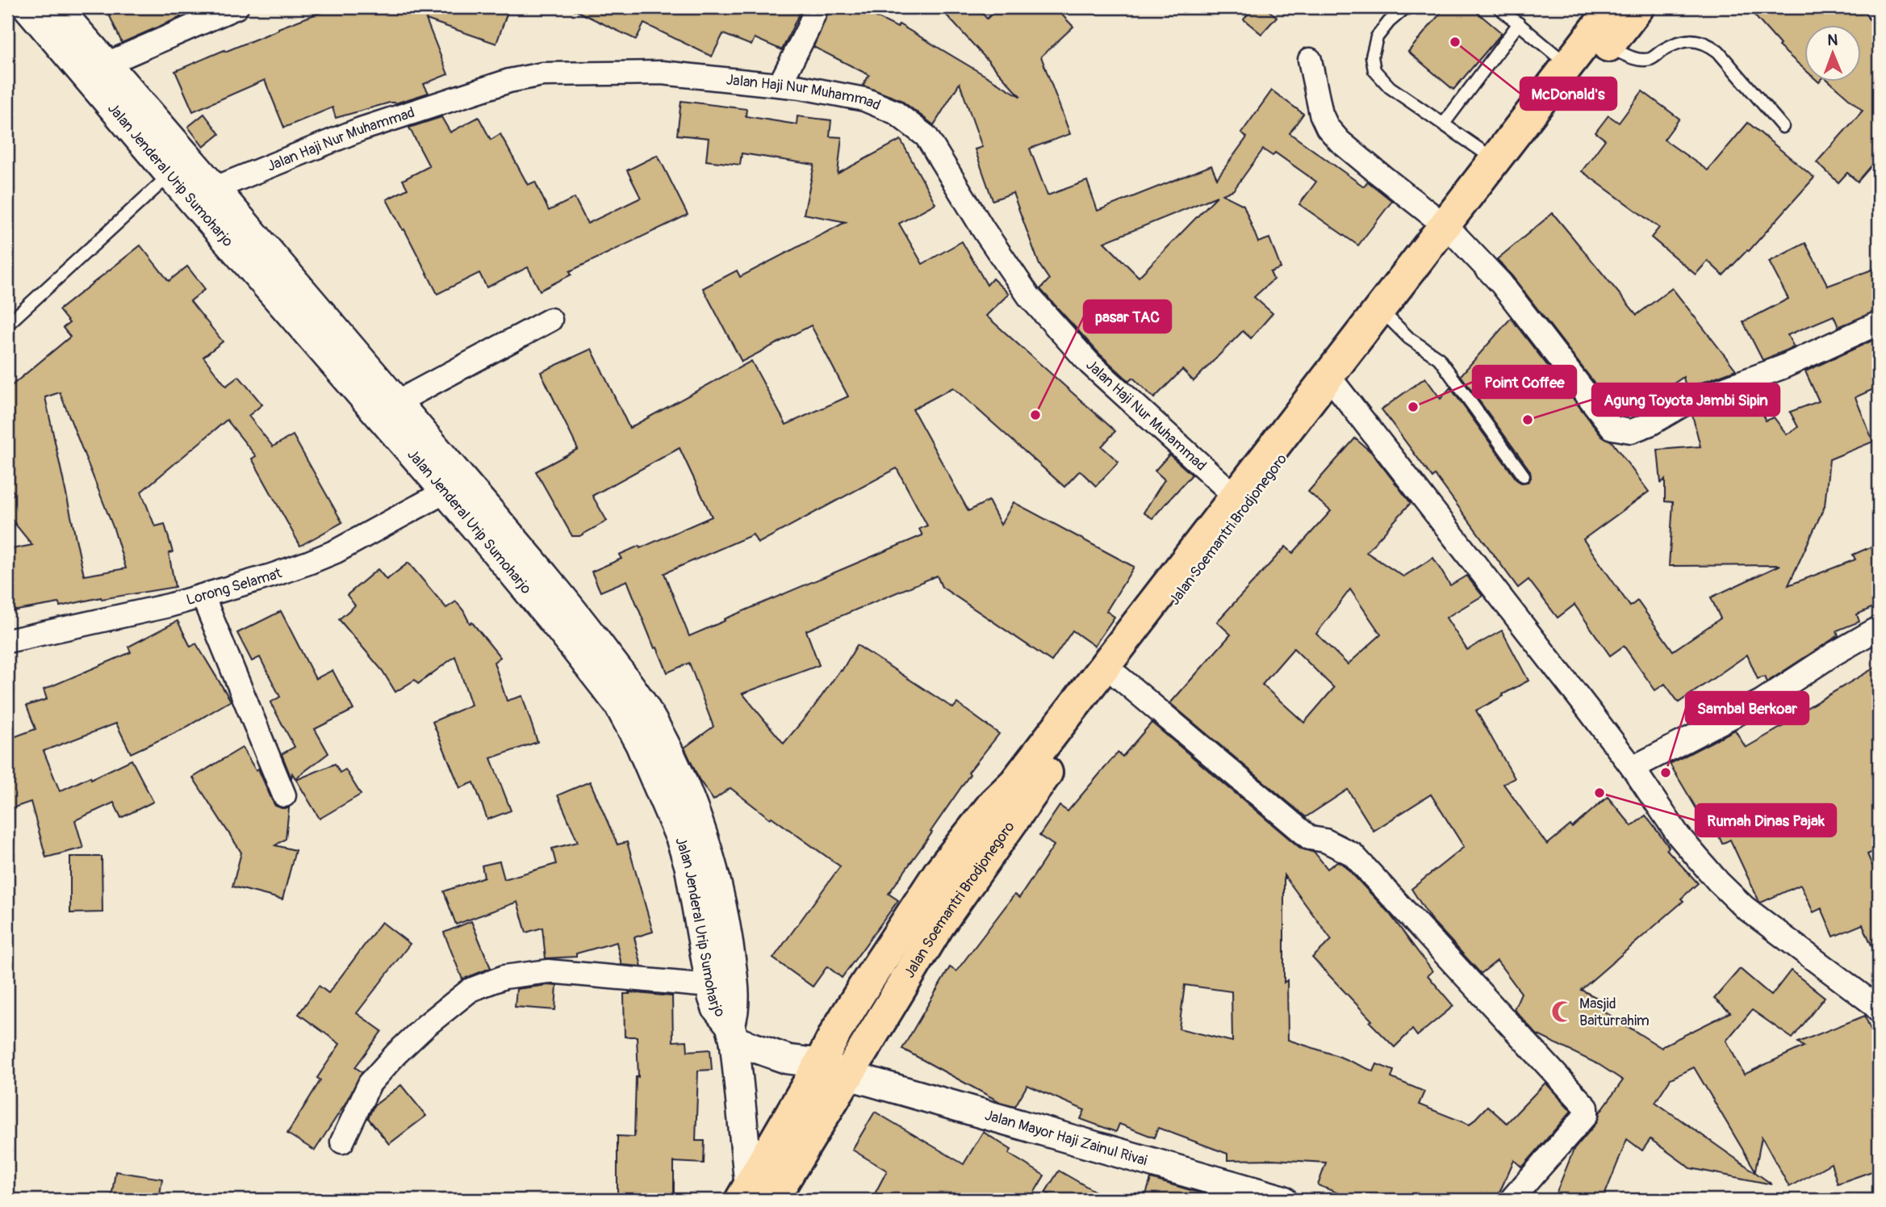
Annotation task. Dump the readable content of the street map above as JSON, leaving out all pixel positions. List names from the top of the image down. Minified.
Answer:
{"streets":{"main road":["Jalan Soemantri Brodjonegoro"],"street":["Jalan Haji Nur Muhammad","Jalan Jenderal Urip Sumoharjo","Lorong Selamat","Jalan Mayor Haji Zainul Rivai"]},"crossings":[["Jalan Haji Nur Muhammad","Jalan Jenderal Urip Sumoharjo"],["Jalan Haji Nur Muhammad","Jalan Soemantri Brodjonegoro"],["Jalan Jenderal Urip Sumoharjo","Lorong Selamat"],["Jalan Jenderal Urip Sumoharjo","Jalan Mayor Haji Zainul Rivai"],["Jalan Soemantri Brodjonegoro","Jalan Mayor Haji Zainul Rivai"]],"places":{"other":["McDonald's","Point Coffee","pasar TAC","Agung Toyota Jambi Sipin","Sambal Berkoar","Rumah Dinas Pajak"],"mosque":["Masjid Baiturrahim"]},"north":"top"}
